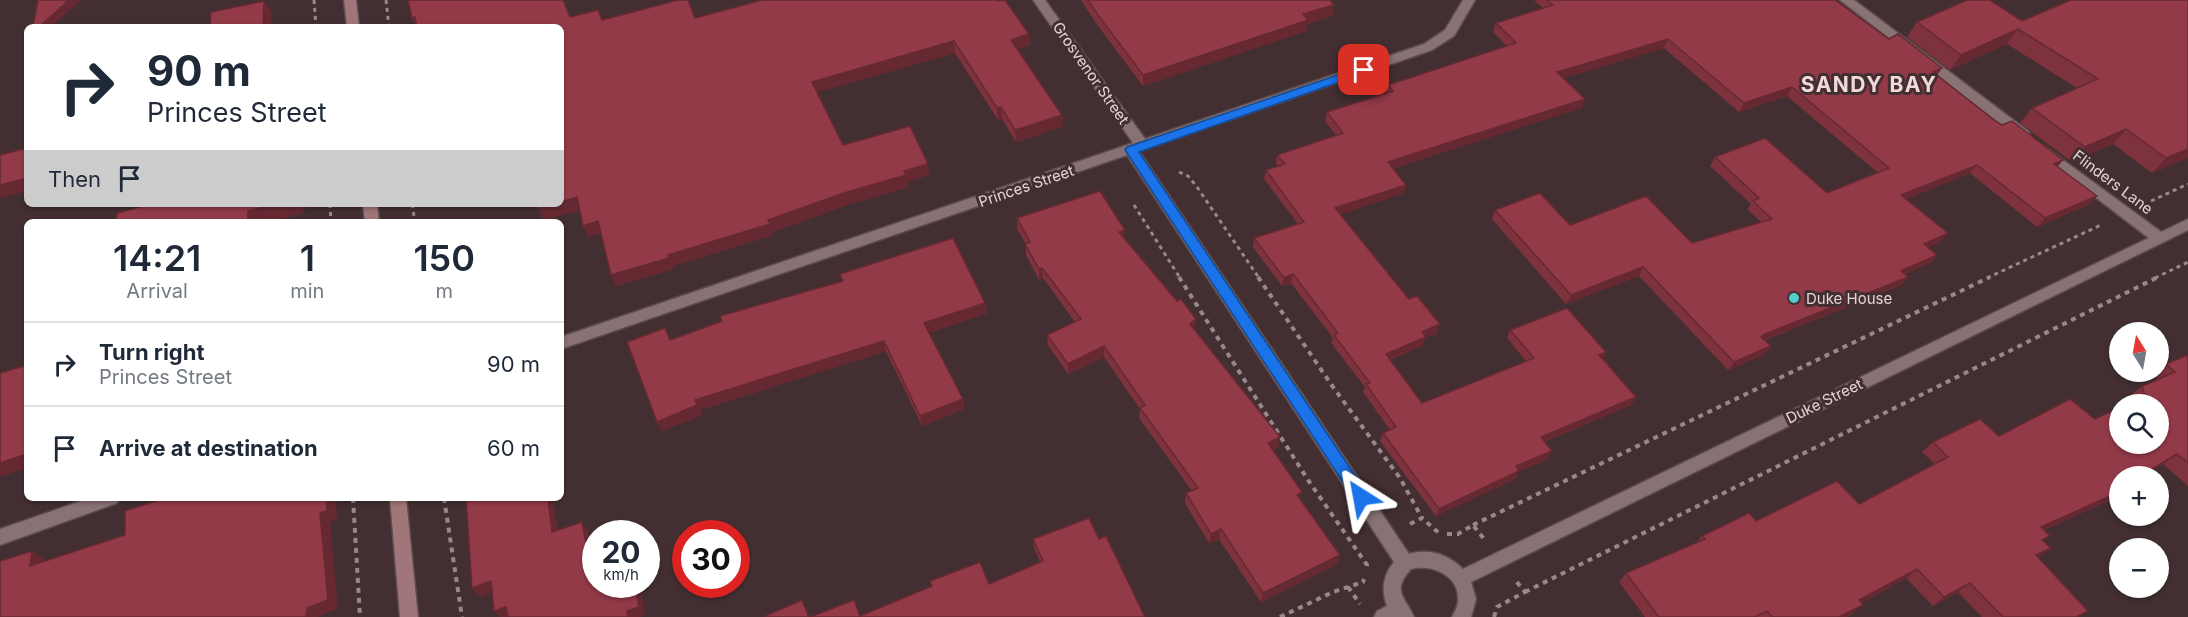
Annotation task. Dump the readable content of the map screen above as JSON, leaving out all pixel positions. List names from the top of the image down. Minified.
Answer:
{"streets":{"street":["Grosvenor Street","Flinders Lane","Princes Street","Duke Street"]},"crossings":[["Grosvenor Street","Princes Street"],["Flinders Lane","Duke Street"]],"districts":["SANDY BAY"],"places":["Duke House"],"north":"top","page":{"turn":["90 m","Princes Street"],"then":"Then","eta":["14:21","Arrival","1","min","150","m"],"list":[{"name":"Turn right","note":"Princes Street","value":"90 m"},{"name":"Arrive at destination","value":"60 m"}],"map_buttons":["+","−"],"speed":"20 km/h","limit":"30"}}
